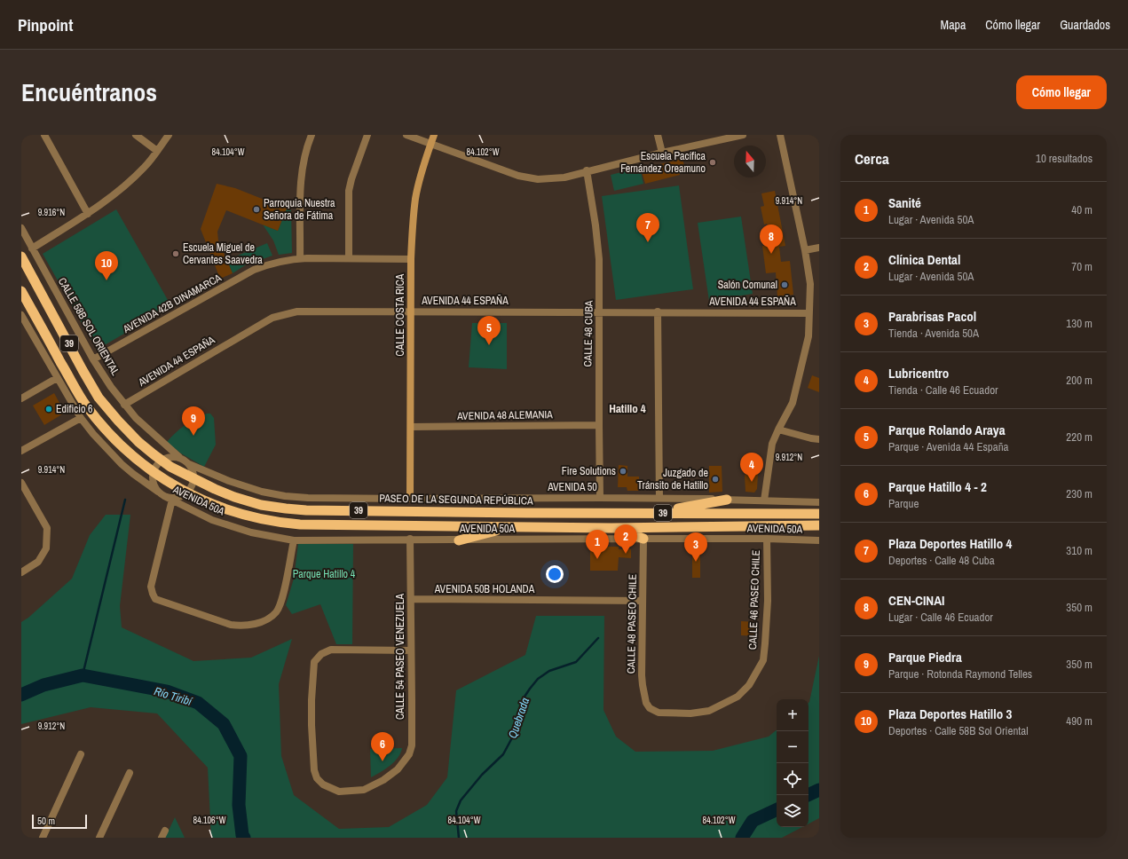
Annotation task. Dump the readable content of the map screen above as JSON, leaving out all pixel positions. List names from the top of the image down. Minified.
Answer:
{"streets":{"highway":["39","PASEO DE LA SEGUNDA REPÚBLICA"],"main road":["CALLE COSTA RICA"],"street":["AVENIDA 44 ESPAÑA","AVENIDA 42B DINAMARCA","CALLE 58B SOL ORIENTAL","CALLE 48 CUBA","AVENIDA 48 ALEMANIA","AVENIDA 50","AVENIDA 50A","AVENIDA 50B HOLANDA","CALLE 46 PASEO CHILE","CALLE 48 PASEO CHILE","CALLE 54 PASEO VENEZUELA"]},"crossings":[["AVENIDA 44 ESPAÑA","CALLE COSTA RICA"],["AVENIDA 44 ESPAÑA","CALLE 58B SOL ORIENTAL"],["AVENIDA 44 ESPAÑA","CALLE 48 CUBA"],["AVENIDA 42B DINAMARCA","CALLE COSTA RICA"],["AVENIDA 42B DINAMARCA","CALLE 58B SOL ORIENTAL"],["CALLE COSTA RICA","AVENIDA 48 ALEMANIA"],["CALLE COSTA RICA","AVENIDA 50"],["CALLE 58B SOL ORIENTAL","AVENIDA 50"],["CALLE 58B SOL ORIENTAL","AVENIDA 50A"],["CALLE 48 CUBA","AVENIDA 48 ALEMANIA"],["CALLE 48 CUBA","AVENIDA 50"],["AVENIDA 50","AVENIDA 50A"],["AVENIDA 50A","CALLE 46 PASEO CHILE"],["AVENIDA 50A","CALLE 48 PASEO CHILE"],["AVENIDA 50A","CALLE 54 PASEO VENEZUELA"],["AVENIDA 50B HOLANDA","CALLE 48 PASEO CHILE"],["AVENIDA 50B HOLANDA","CALLE 54 PASEO VENEZUELA"],["CALLE 46 PASEO CHILE","CALLE 48 PASEO CHILE"]],"districts":["Hatillo 4"],"water":["Río Tiribí","Quebrada"],"parks":["Parque Hatillo 4"],"places":["Escuela Pacífica Fernández Oreamuno","Parroquia Nuestra Señora de Fátima","Escuela Miguel de Cervantes Saavedra","Salón Comunal","Edificio 6","Fire Solutions","Juzgado de Tránsito de Hatillo"],"scale_bar":"50 m","north":"top","page":{"header":"Pinpoint","nav":["Mapa","Cómo llegar","Guardados"],"title":"Encuéntranos","buttons":"Cómo llegar","heading":["Cerca","10 resultados"],"list":[{"mark":"1","name":"Sanité","note":"Lugar · Avenida 50A","value":"40 m"},{"mark":"2","name":"Clínica Dental","note":"Lugar · Avenida 50A","value":"70 m"},{"mark":"3","name":"Parabrisas Pacol","note":"Tienda · Avenida 50A","value":"130 m"},{"mark":"4","name":"Lubricentro","note":"Tienda · Calle 46 Ecuador","value":"200 m"},{"mark":"5","name":"Parque Rolando Araya","note":"Parque · Avenida 44 España","value":"220 m"},{"mark":"6","name":"Parque Hatillo 4 - 2","note":"Parque","value":"230 m"},{"mark":"7","name":"Plaza Deportes Hatillo 4","note":"Deportes · Calle 48 Cuba","value":"310 m"},{"mark":"8","name":"CEN-CINAI","note":"Lugar · Calle 46 Ecuador","value":"350 m"},{"mark":"9","name":"Parque Piedra","note":"Parque · Rotonda Raymond Telles","value":"350 m"},{"mark":"10","name":"Plaza Deportes Hatillo 3","note":"Deportes · Calle 58B Sol Oriental","value":"490 m"}],"pins":["7","8","10","5","9","4","2","1","3","6"],"map_buttons":["+","−"],"scale":"50 m"},"coordinates":["84.104°W","84.102°W","9.914°N","9.916°N","9.912°N","84.106°W"]}
